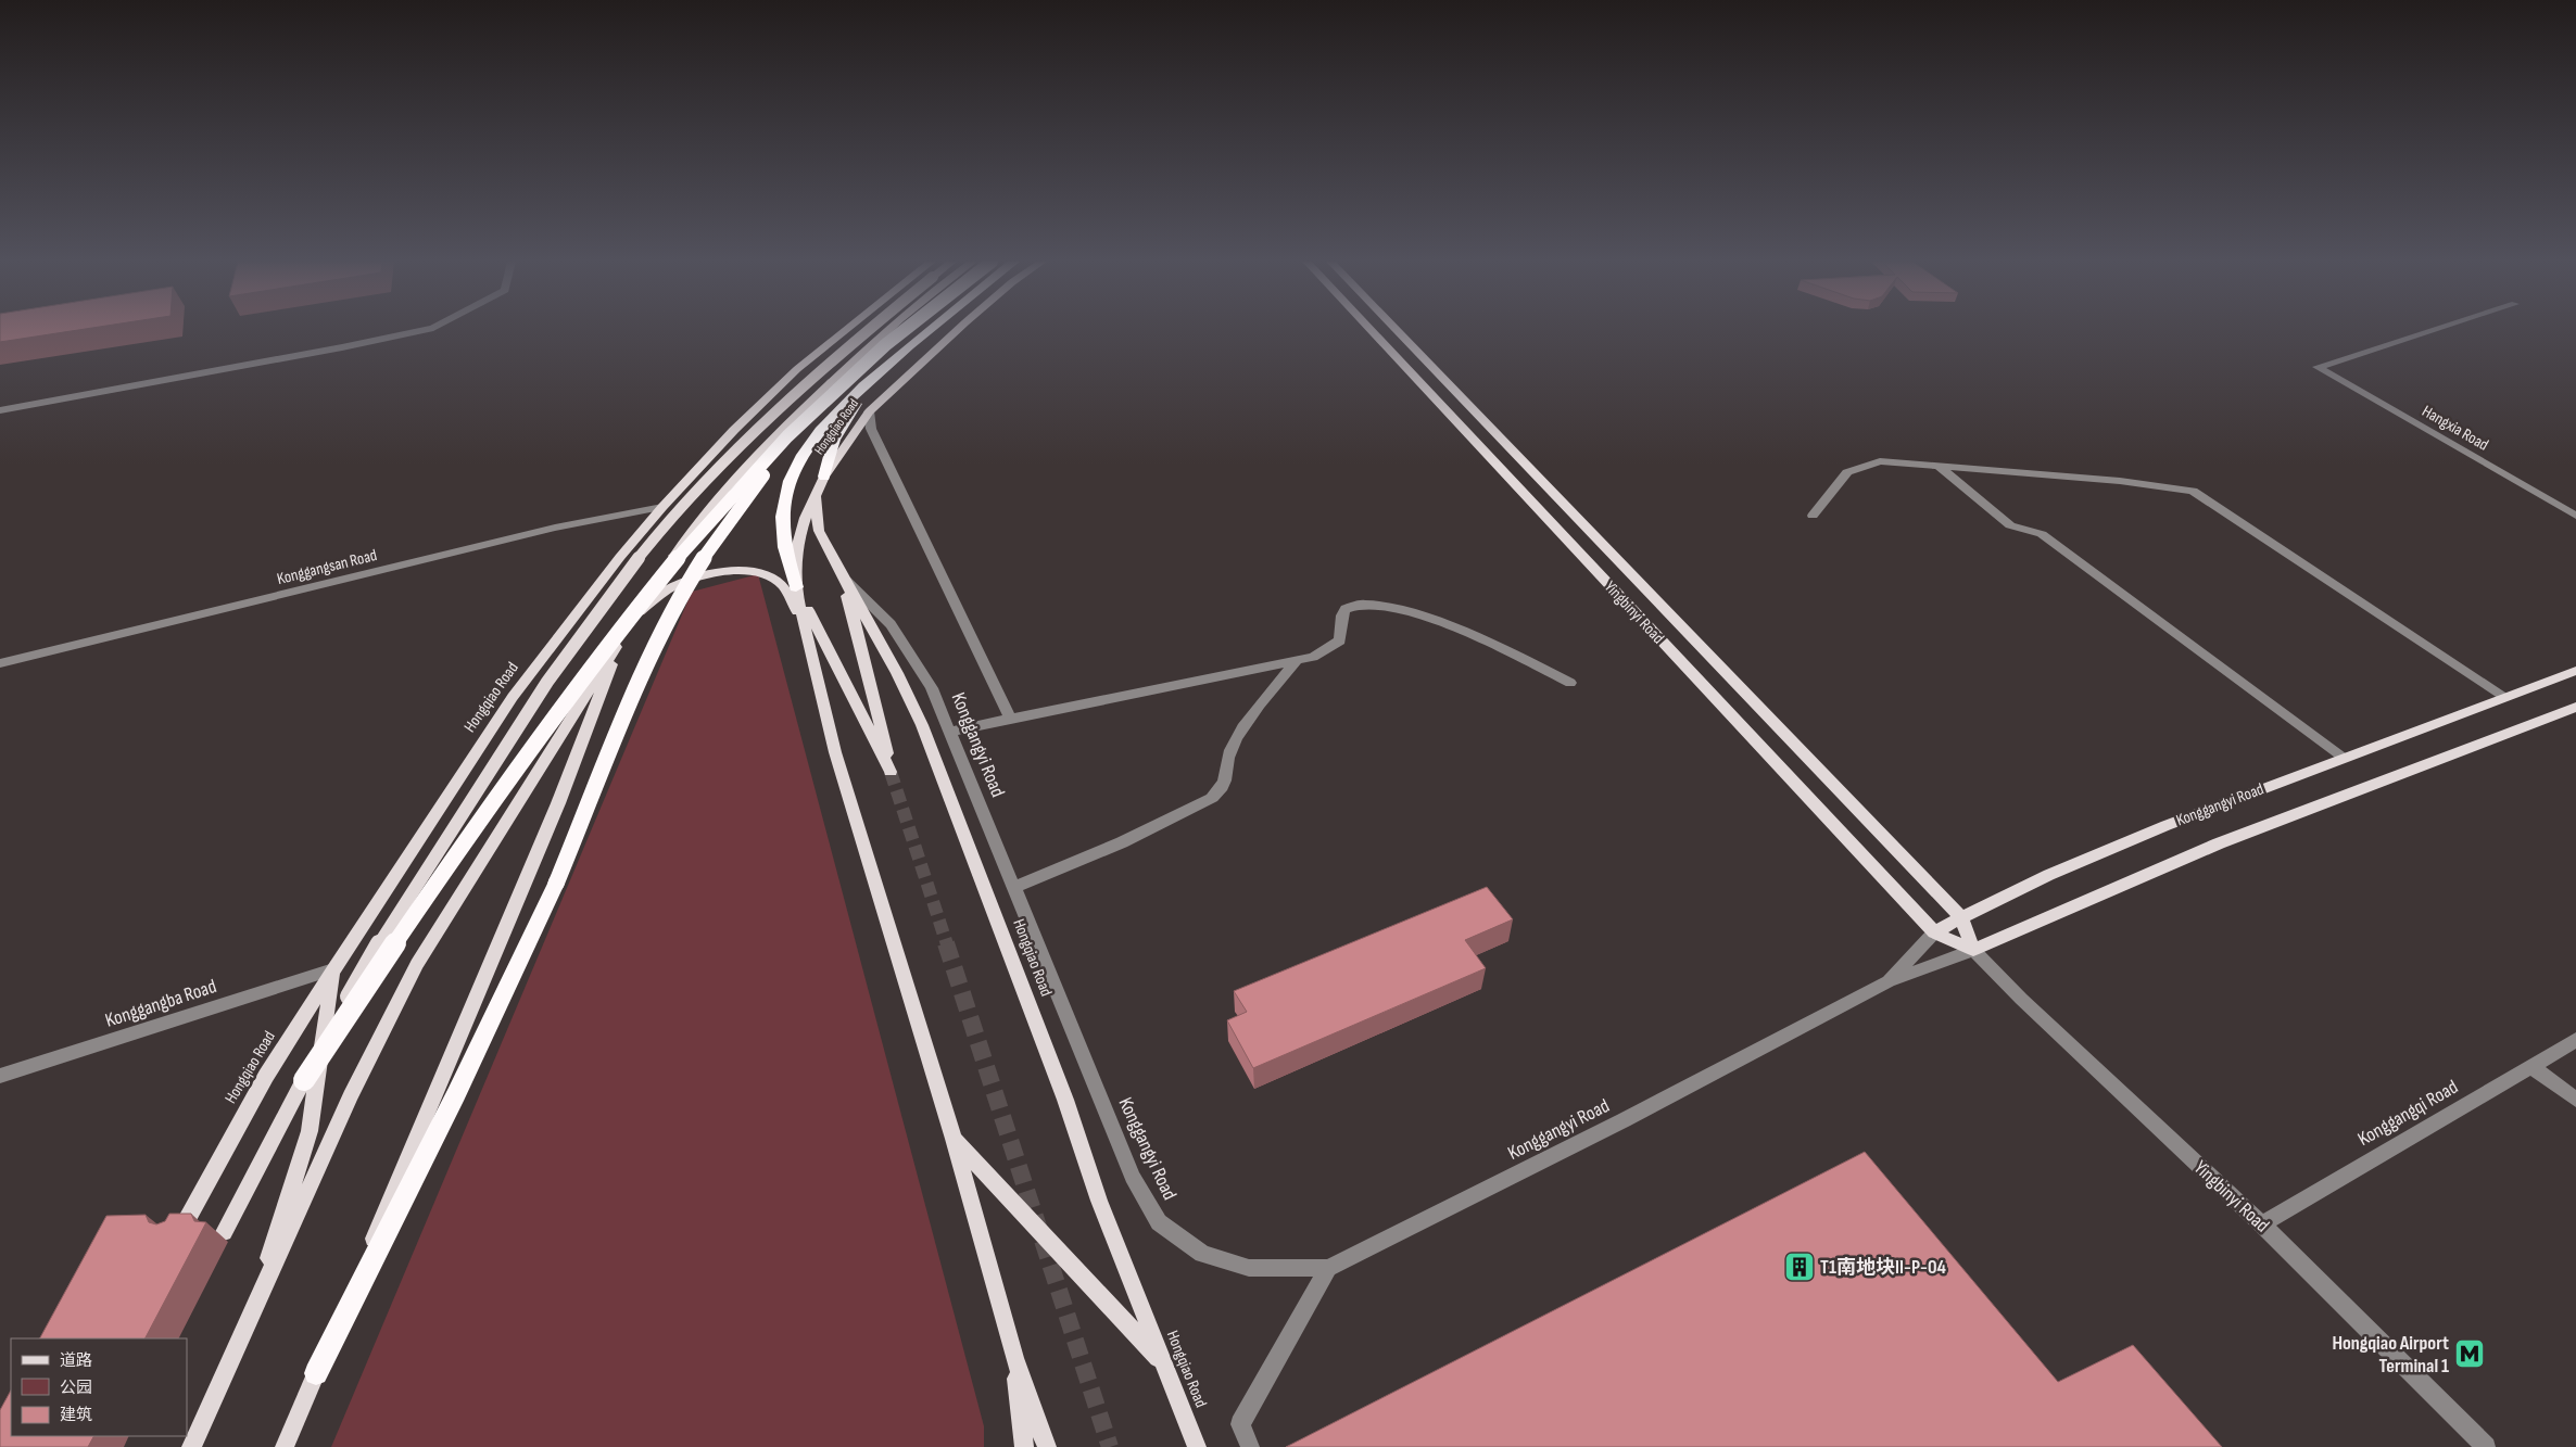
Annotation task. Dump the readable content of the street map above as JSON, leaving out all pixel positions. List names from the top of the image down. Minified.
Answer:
{"streets":{"main road":["Hongqiao Road","Yingbinyi Road","Konggangyi Road"],"street":["Hangxia Road","Konggangsan Road","Konggangba Road","Konggangqi Road"]},"crossings":[["Hongqiao Road","Konggangsan Road"],["Hongqiao Road","Konggangyi Road"],["Hongqiao Road","Konggangba Road"],["Yingbinyi Road","Konggangyi Road"],["Yingbinyi Road","Konggangqi Road"]],"places":{"building":["T1南地块II-P-04"],"metro station":["Hongqiao Airport Terminal 1"]},"legend":["道路","公园","建筑"]}
